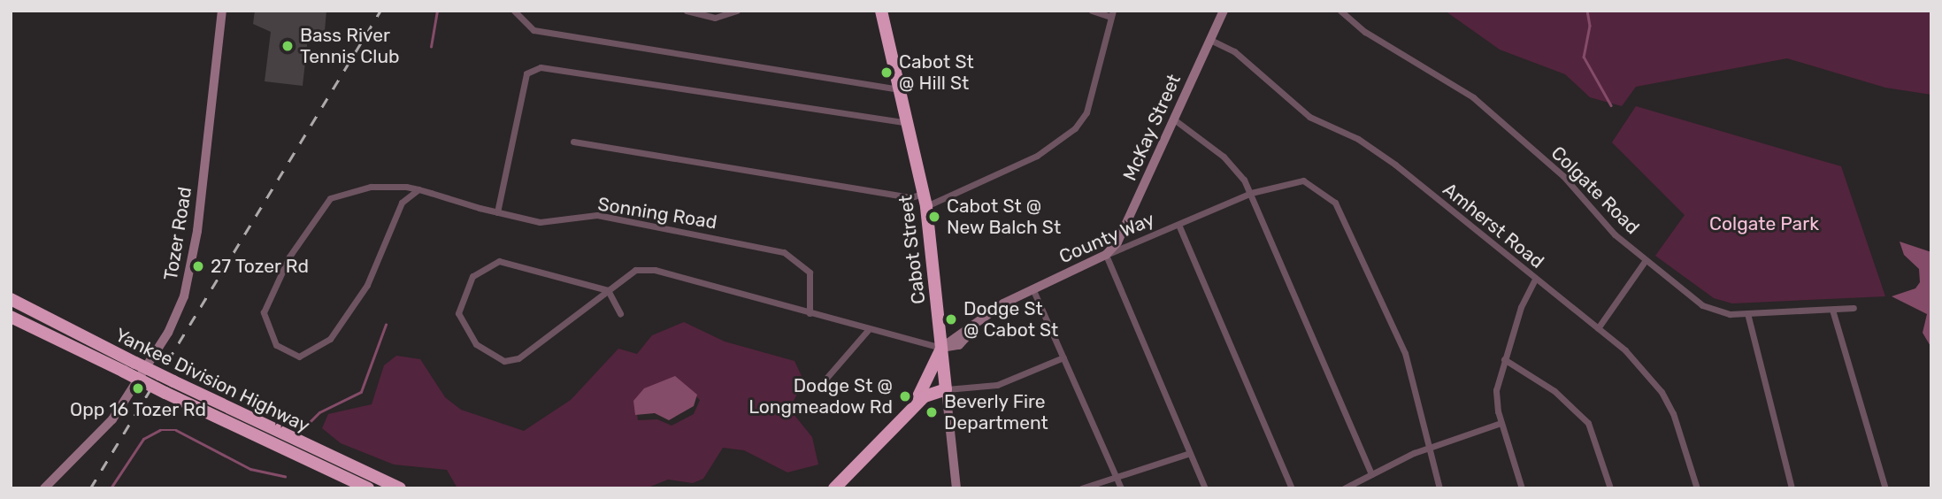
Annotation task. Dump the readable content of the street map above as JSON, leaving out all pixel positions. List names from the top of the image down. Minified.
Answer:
{"streets":{"highway":["Cabot Street","Yankee Division Highway"],"main road":["McKay Street","Tozer Road","County Way"],"street":["Colgate Road","Sonning Road","Amherst Road"]},"crossings":[["McKay Street","Amherst Road"],["McKay Street","County Way"],["County Way","Cabot Street"]],"parks":["Colgate Park"],"places":["Bass River Tennis Club","Cabot St @ Hill St","Cabot St @ New Balch St","27 Tozer Rd","Dodge St @ Cabot St","Opp 16 Tozer Rd","Dodge St @ Longmeadow Rd","Beverly Fire Department"]}
